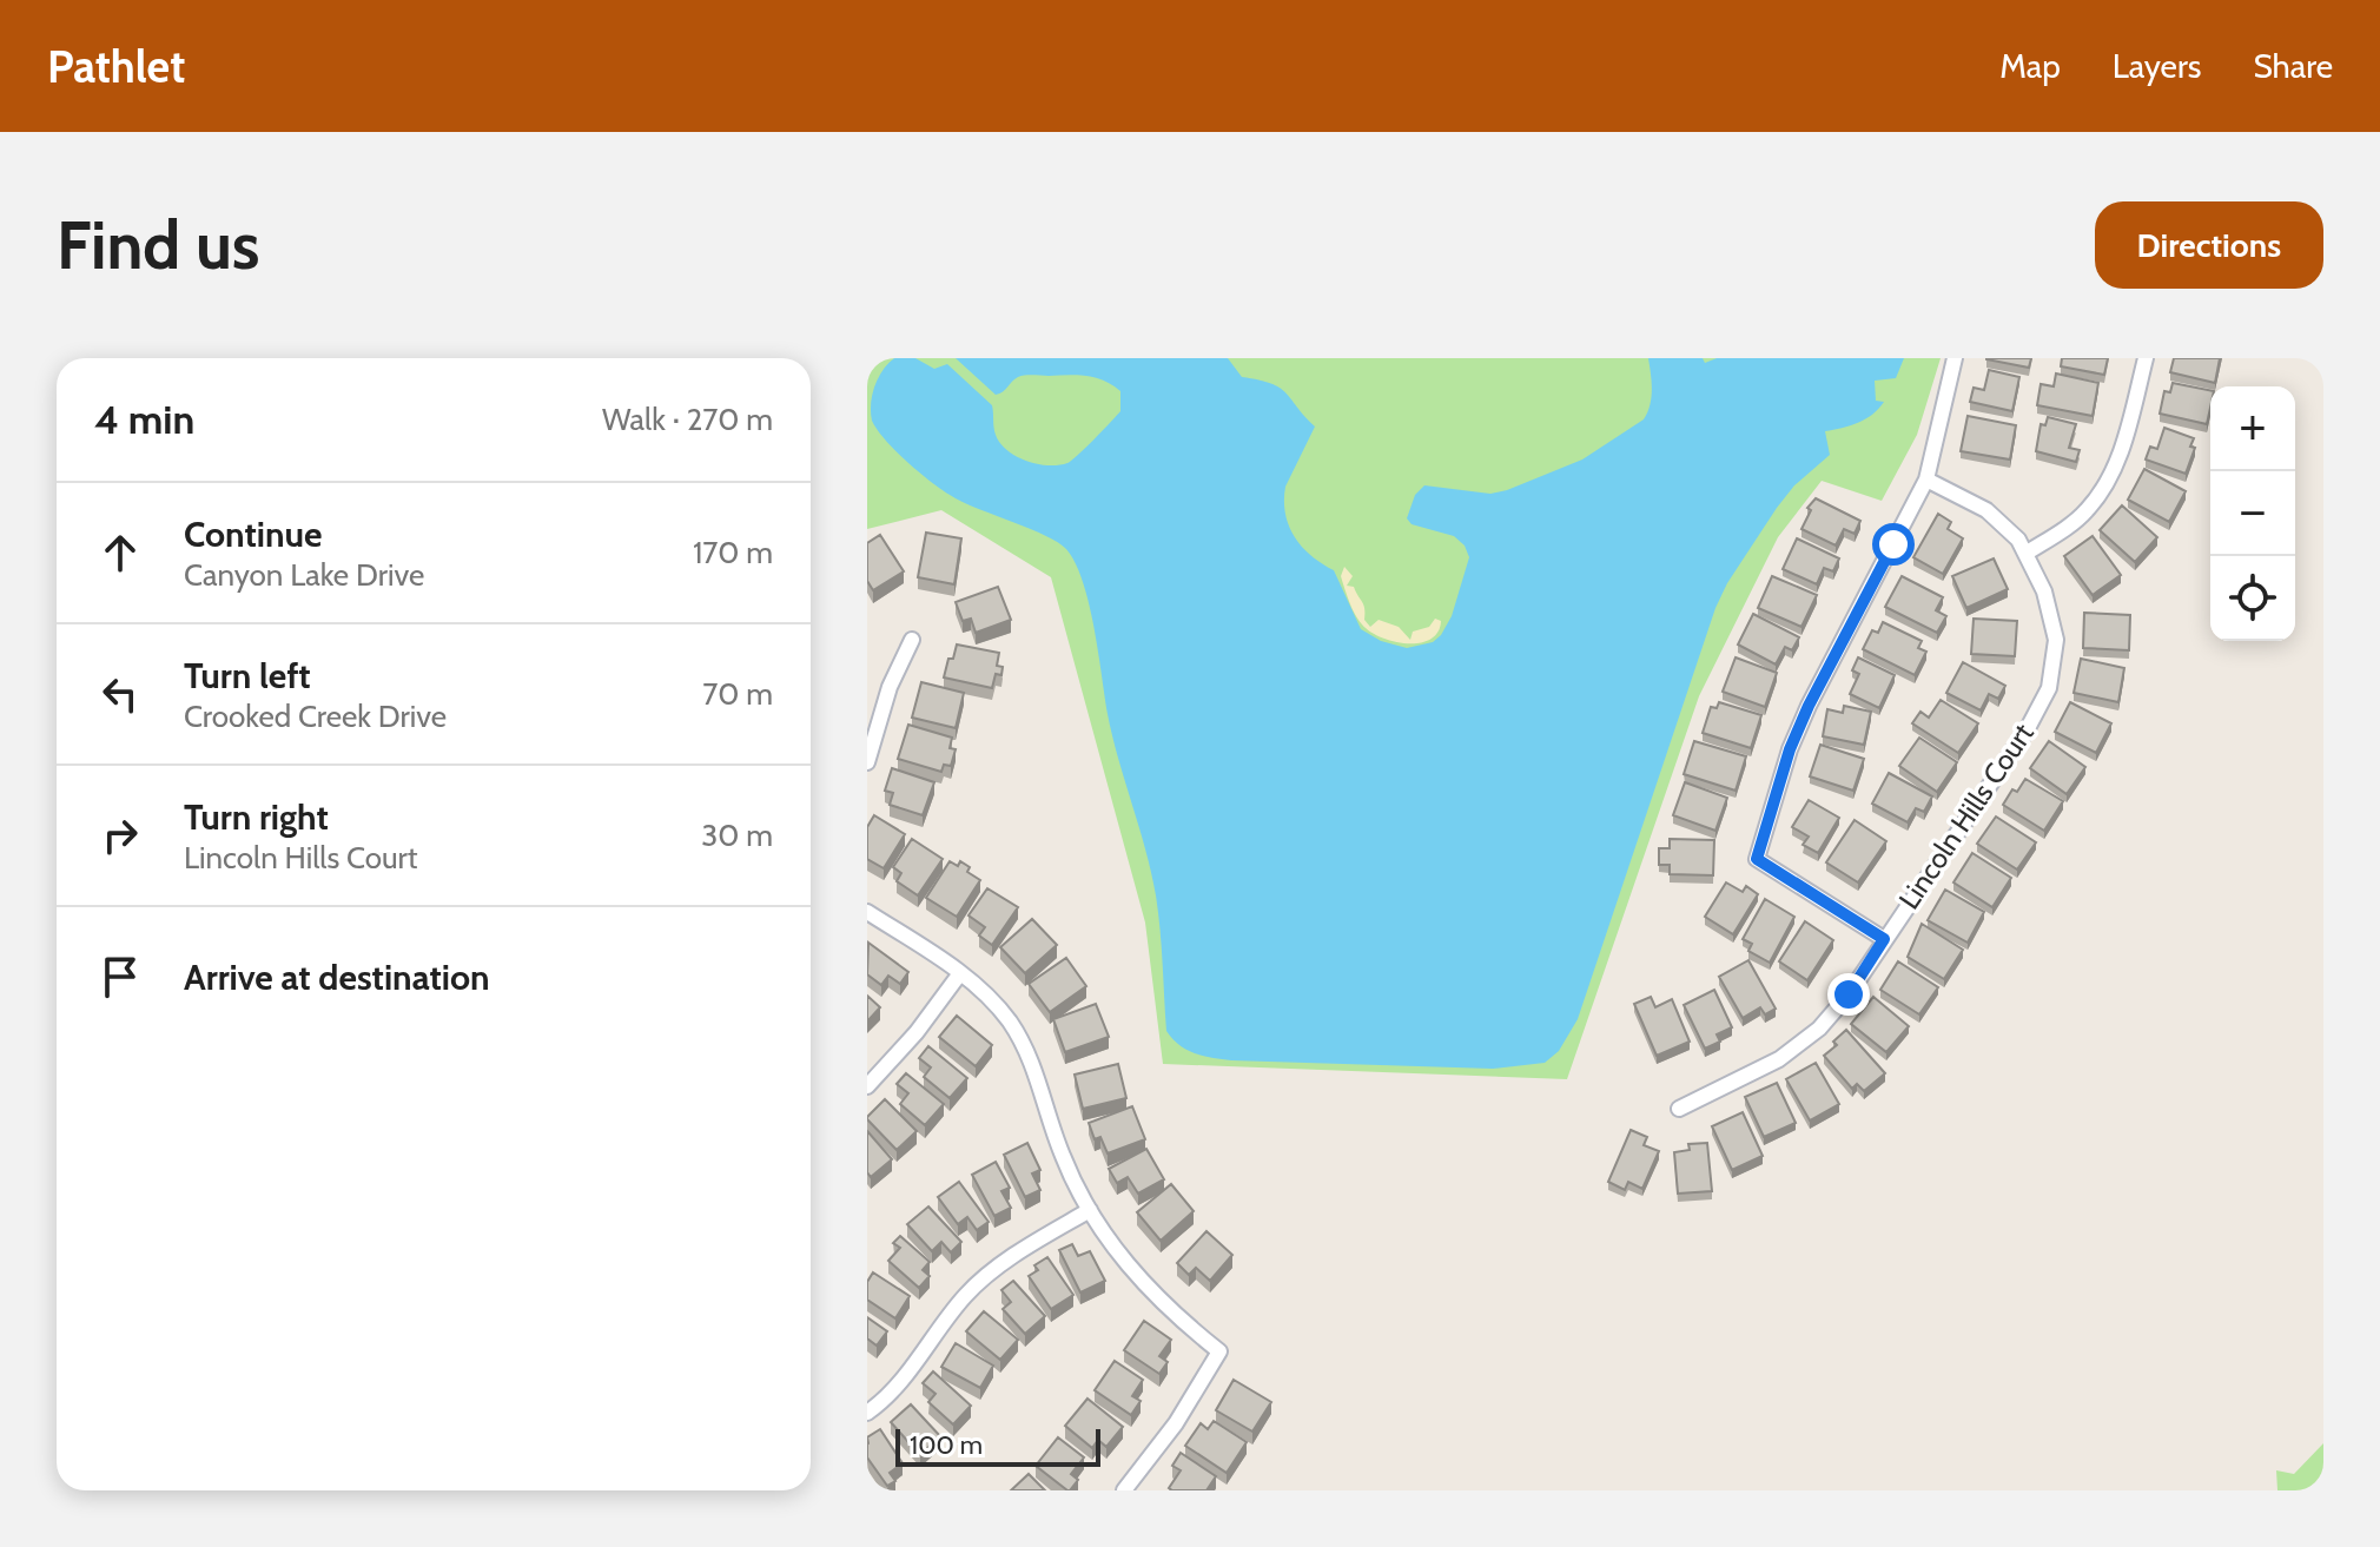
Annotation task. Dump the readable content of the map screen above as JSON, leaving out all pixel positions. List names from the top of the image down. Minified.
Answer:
{"streets":{"street":["Lincoln Hills Court"]},"scale_bar":"100 m","page":{"header":"Pathlet","nav":["Map","Layers","Share"],"buttons":"Directions","title":"Find us","heading":["4 min","Walk · 270 m"],"map_buttons":["+","−"],"list":[["Continue","Canyon Lake Drive","170 m"],["Turn left","Crooked Creek Drive","70 m"],["Turn right","Lincoln Hills Court","30 m"],"Arrive at destination"],"scale":"100 m"}}
